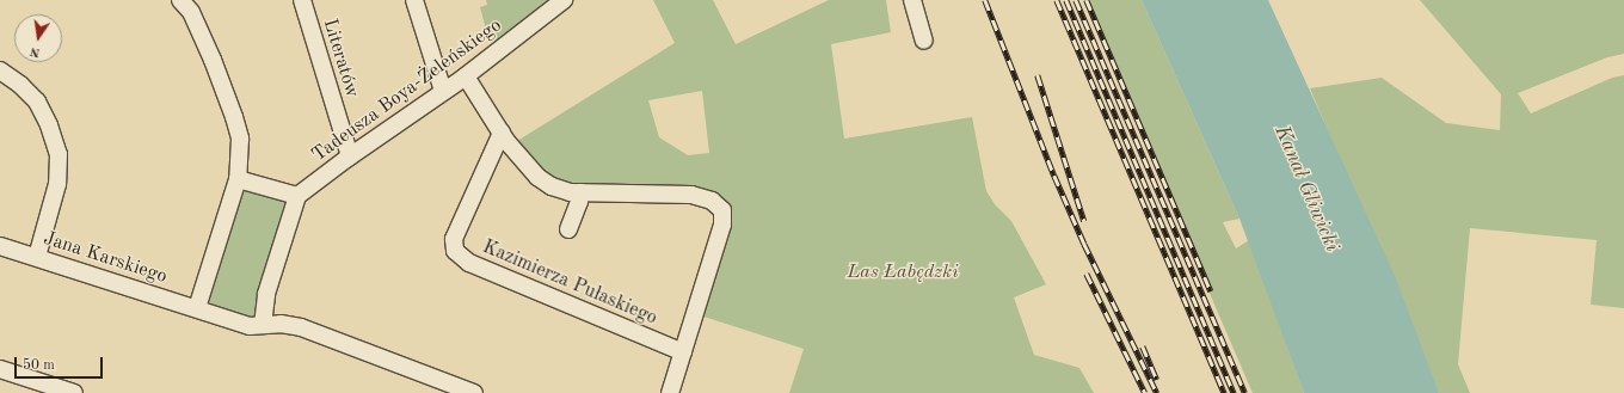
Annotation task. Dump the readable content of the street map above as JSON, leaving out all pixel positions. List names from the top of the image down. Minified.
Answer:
{"streets":{"street":["Literatów","Tadeusza Boya-Żeleńskiego","Jana Karskiego","Kazimierza Pułaskiego"]},"crossings":[["Literatów","Tadeusza Boya-Żeleńskiego"]],"water":["Kanał Gliwicki"],"parks":["Las Łabędzki"],"scale_bar":"50 m","north":"bottom"}
